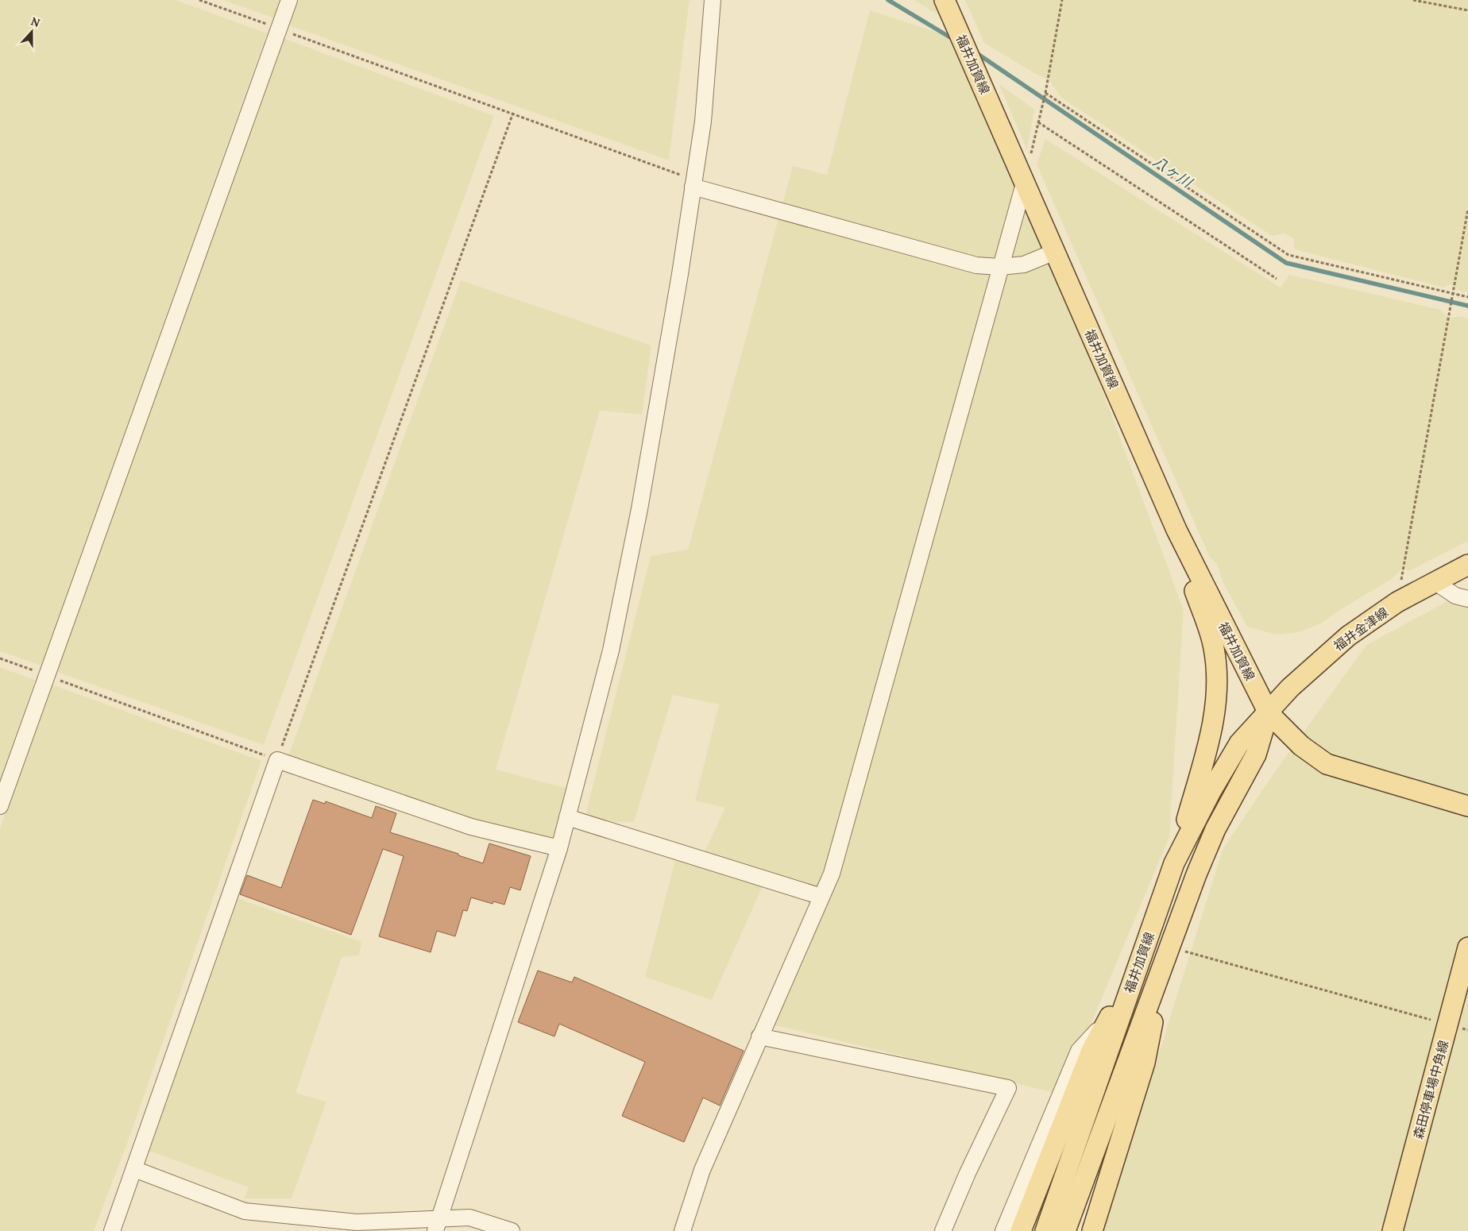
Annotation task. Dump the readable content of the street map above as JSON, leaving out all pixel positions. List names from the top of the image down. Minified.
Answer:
{"streets":{"main road":["福井加賀線","福井金津線","森田停車場中角線"]},"crossings":[["福井加賀線","福井金津線"]],"water":["八ヶ川"],"north":"top"}
